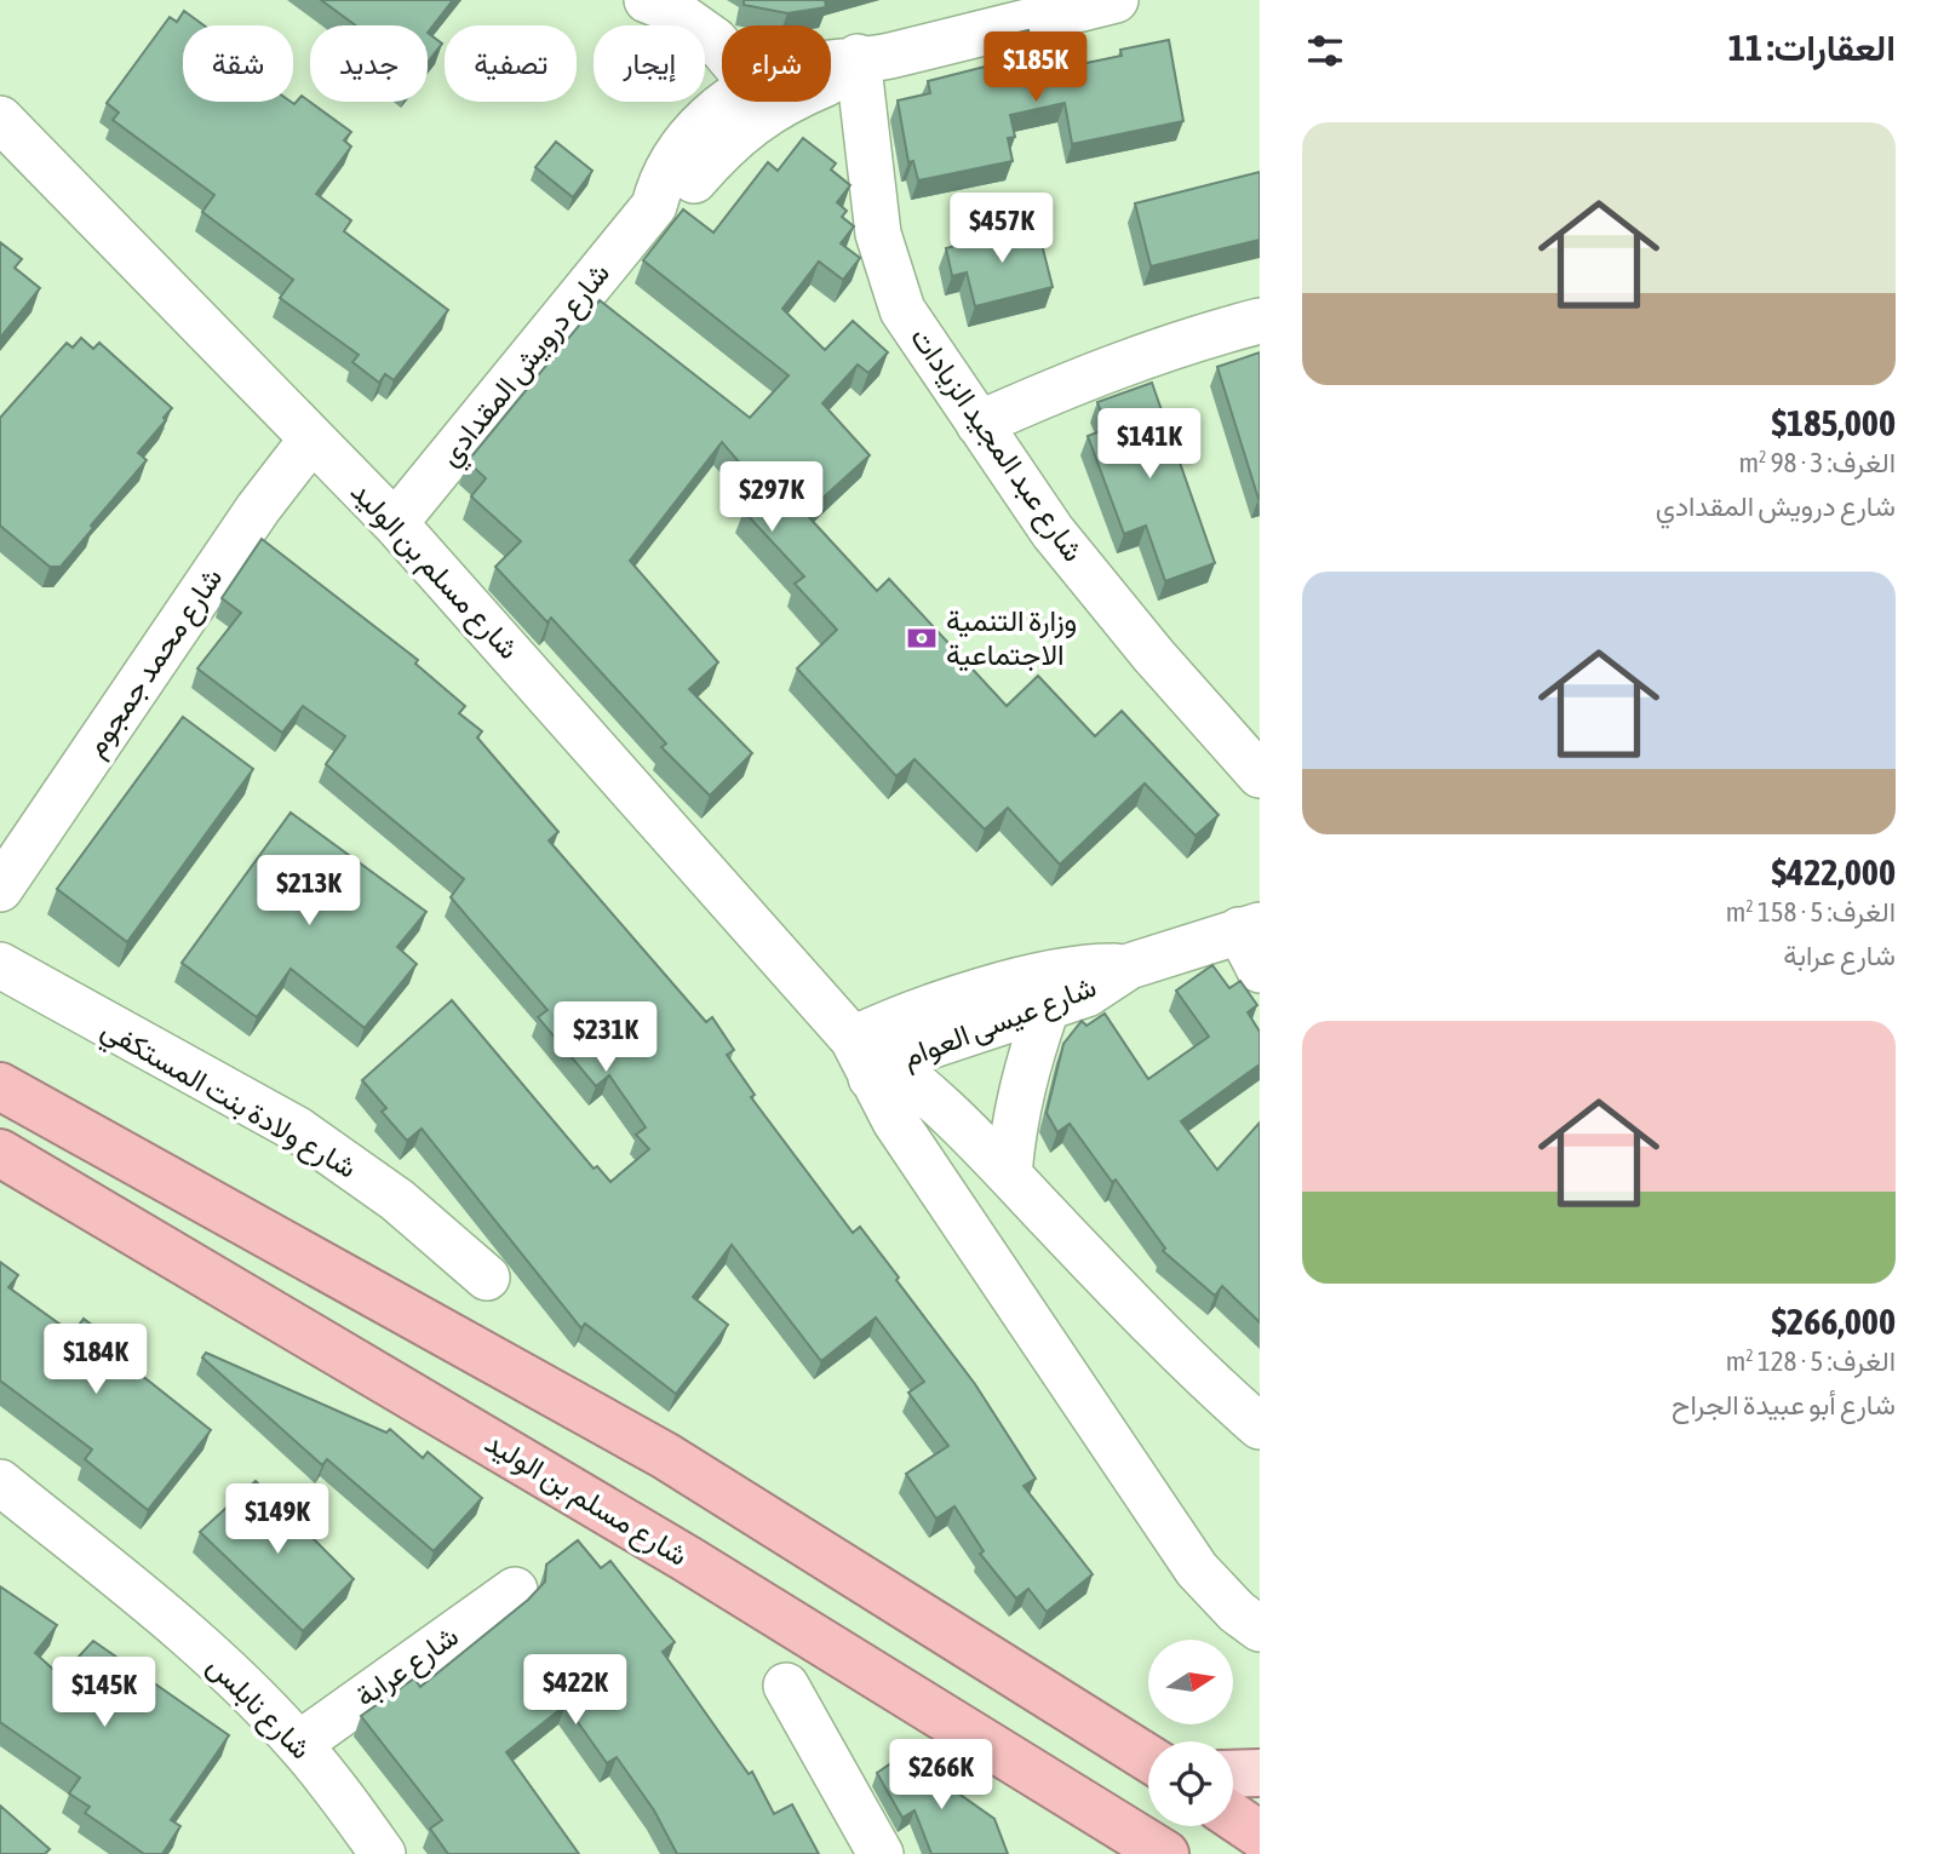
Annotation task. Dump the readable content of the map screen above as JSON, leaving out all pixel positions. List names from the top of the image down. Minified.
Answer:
{"streets":{"highway":["شارع مسلم بن الوليد"],"street":["شارع درويش المقدادي","شارع عبد المجيد الزيادات","شارع محمد جمجوم","شارع عيسى العوام","شارع ولادة بنت المستكفي","شارع عرابة","شارع نابلس"]},"crossings":[["شارع درويش المقدادي","شارع عبد المجيد الزيادات"],["شارع درويش المقدادي","شارع مسلم بن الوليد"],["شارع مسلم بن الوليد","شارع محمد جمجوم"],["شارع مسلم بن الوليد","شارع عيسى العوام"],["شارع عرابة","شارع نابلس"]],"places":{"bank":["وزارة التنمية الاجتماعية"]},"north":"right","page":{"heading":"العقارات: 11","chip":["شراء","إيجار","تصفية","جديد","شقة"],"price":["$185K","$457K","$141K","$297K","$213K","$231K","$184K","$149K","$422K","$145K","$266K"],"list":[{"name":"$185,000","note":"الغرف: 3 · 98 m² · شارع درويش المقدادي"},{"name":"$422,000","note":"الغرف: 5 · 158 m² · شارع عرابة"},{"name":"$266,000","note":"الغرف: 5 · 128 m² · شارع أبو عبيدة الجراح"}]}}
